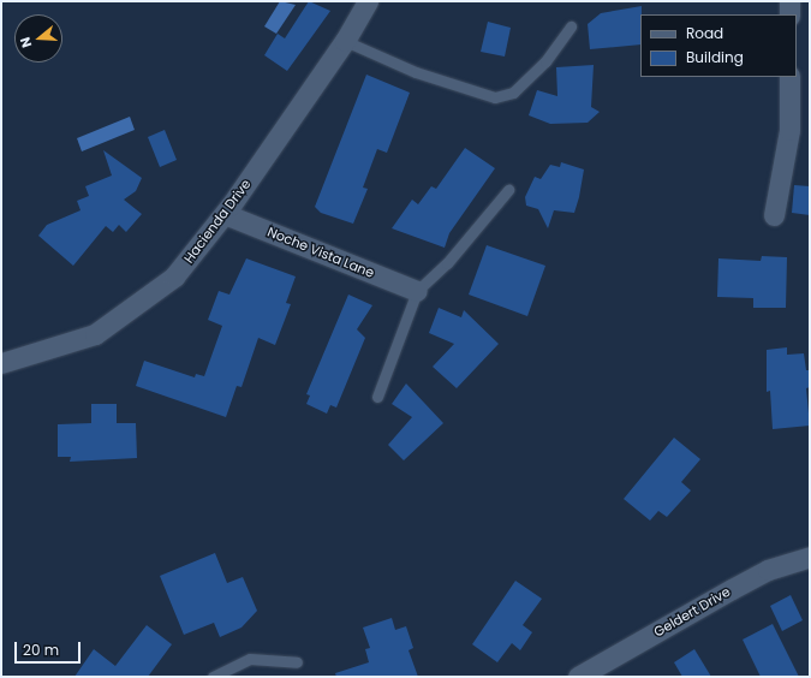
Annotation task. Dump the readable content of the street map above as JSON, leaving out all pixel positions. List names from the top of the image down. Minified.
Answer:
{"streets":{"street":["Hacienda Drive","Noche Vista Lane","Geldert Drive"]},"crossings":[["Hacienda Drive","Noche Vista Lane"]],"legend":["Road","Building"],"scale_bar":"20 m","north":"left"}
